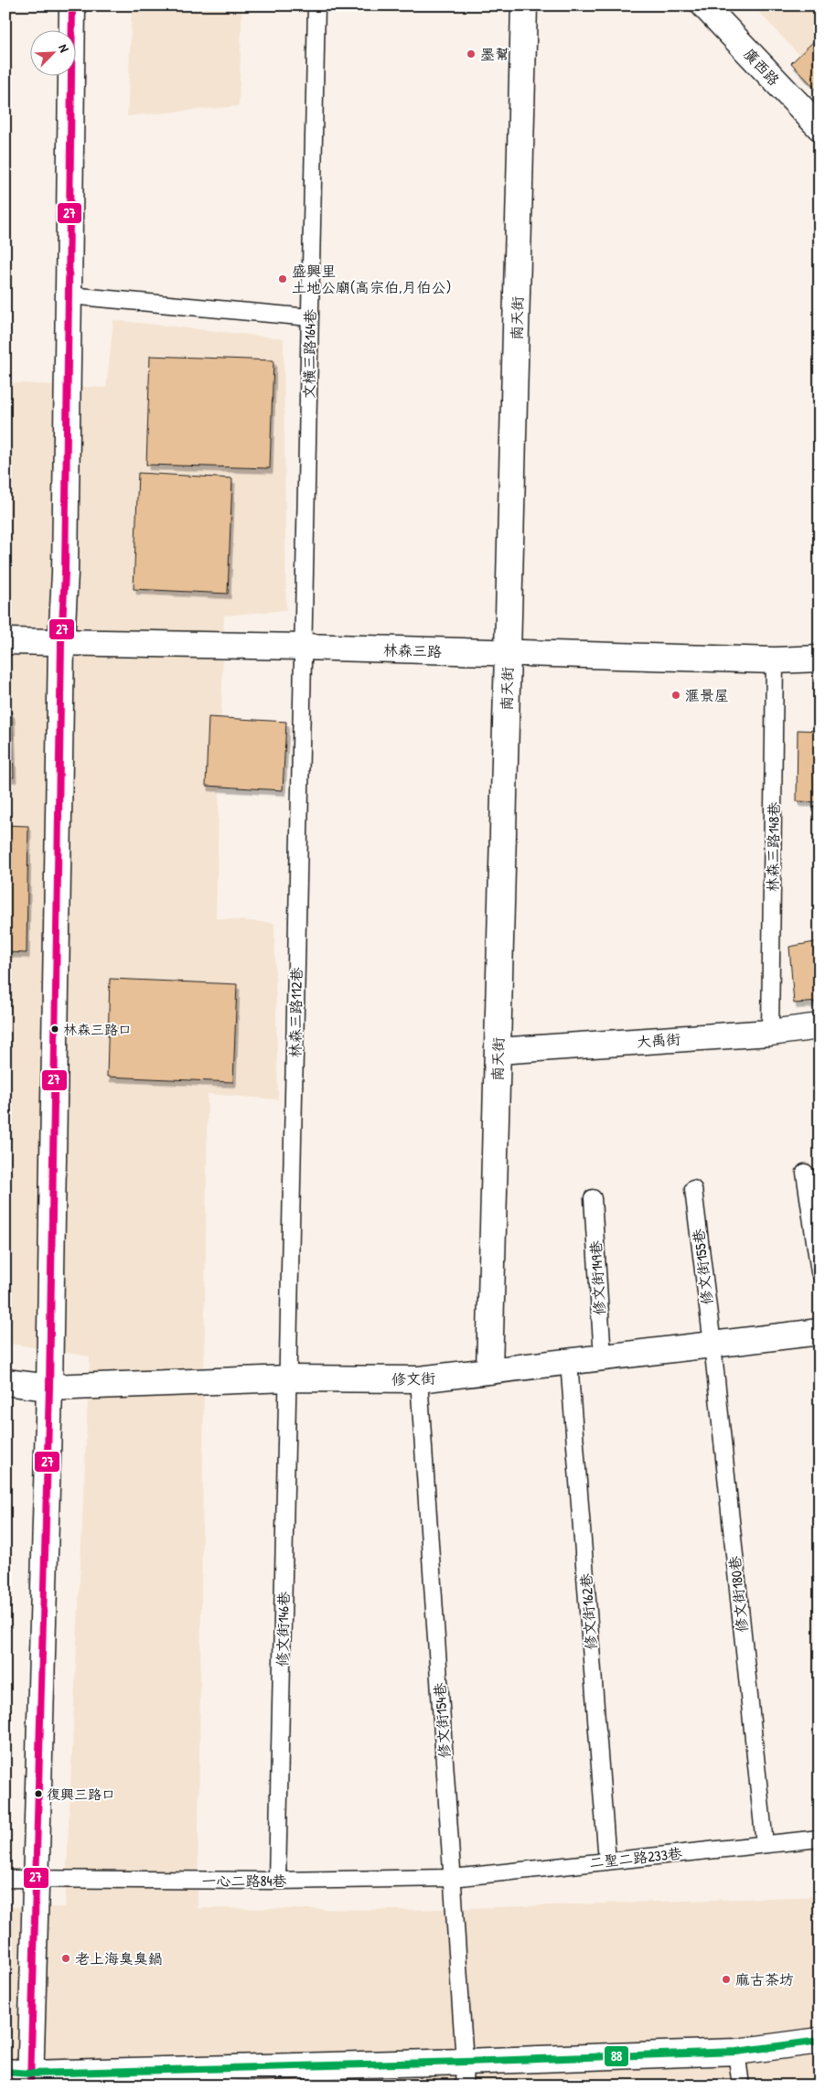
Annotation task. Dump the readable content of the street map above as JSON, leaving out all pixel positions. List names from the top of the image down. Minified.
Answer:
{"streets":{"street":["廣西路","南天街","林森三路","大禹街","修文街"],"lane":["文橫三路164巷","林森三路148巷","林森三路112巷","修文街155巷","修文街149巷","修文街180巷","修文街162巷","修文街146巷","修文街154巷","二聖二路233巷","一心二路84巷"]},"crossings":[["南天街","林森三路"],["南天街","大禹街"],["南天街","修文街"],["文橫三路164巷","林森三路"],["文橫三路164巷","林森三路112巷"],["林森三路","林森三路148巷"],["林森三路","林森三路112巷"],["林森三路148巷","大禹街"],["林森三路112巷","修文街"],["林森三路112巷","修文街146巷"],["修文街155巷","修文街"],["修文街155巷","修文街180巷"],["修文街149巷","修文街"],["修文街","修文街180巷"],["修文街","修文街162巷"],["修文街","修文街146巷"],["修文街","修文街154巷"],["修文街180巷","二聖二路233巷"],["修文街162巷","二聖二路233巷"],["修文街146巷","一心二路84巷"],["修文街154巷","二聖二路233巷"],["修文街154巷","一心二路84巷"],["二聖二路233巷","一心二路84巷"]],"places":["墨幫","盛興里 土地公廟(高宗伯,月伯公)","滙景屋","林森三路口","復興三路口","老上海臭臭鍋","麻古茶坊"],"lines":["transit line 27","transit line 88"],"north":"top right"}
